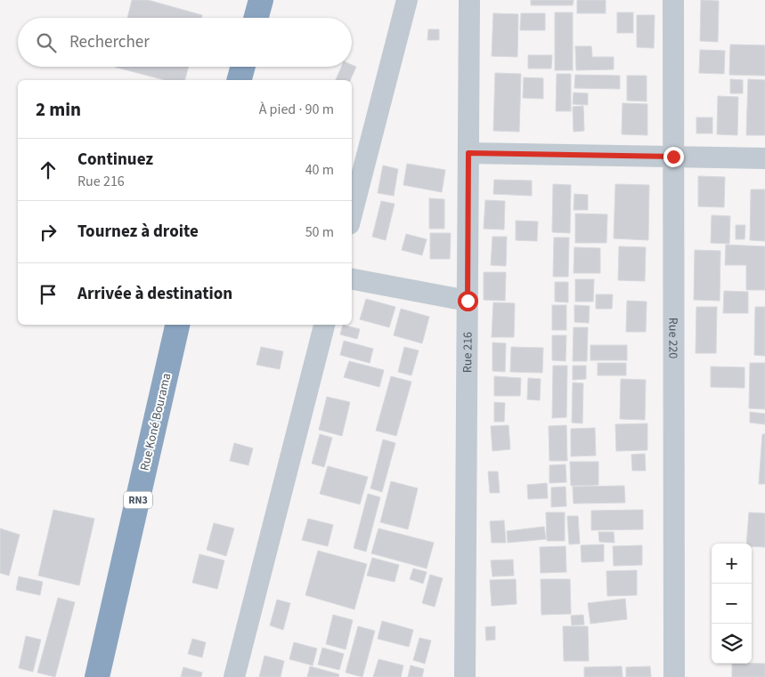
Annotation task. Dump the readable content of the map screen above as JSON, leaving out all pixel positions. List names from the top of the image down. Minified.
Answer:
{"streets":{"highway":["Rue Koné Bourama","RN3"],"street":["Rue 220","Rue 216"]},"page":{"search":"Rechercher","heading":["2 min","À pied · 90 m"],"list":[["Continuez","Rue 216","40 m"],["Tournez à droite","50 m"],"Arrivée à destination"],"map_buttons":["+","−"]}}
